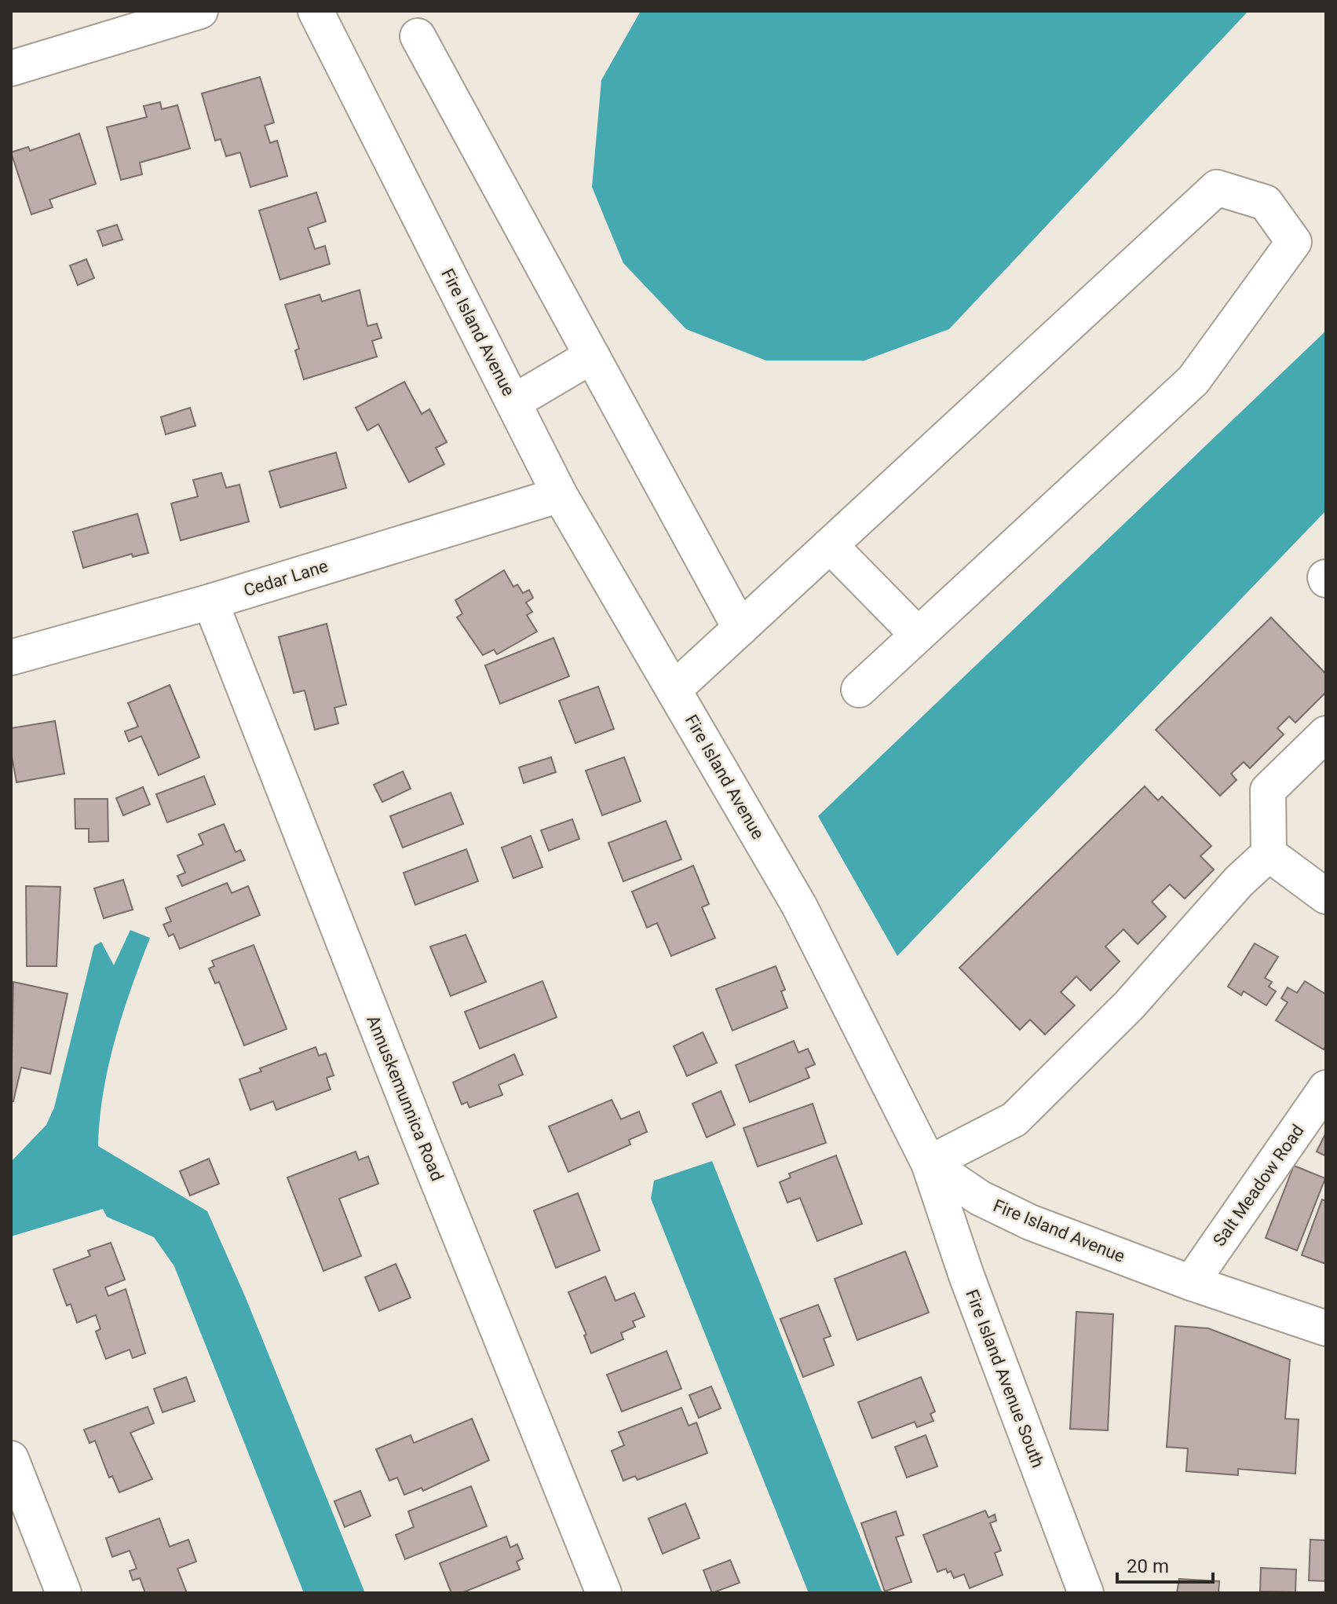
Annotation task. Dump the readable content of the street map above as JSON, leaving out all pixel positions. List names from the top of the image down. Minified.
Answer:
{"streets":{"street":["Fire Island Avenue","Cedar Lane","Annuskemunnica Road","Salt Meadow Road","Fire Island Avenue South"]},"crossings":[["Fire Island Avenue","Cedar Lane"],["Fire Island Avenue","Salt Meadow Road"],["Fire Island Avenue","Fire Island Avenue South"],["Cedar Lane","Annuskemunnica Road"]],"scale_bar":"20 m"}
